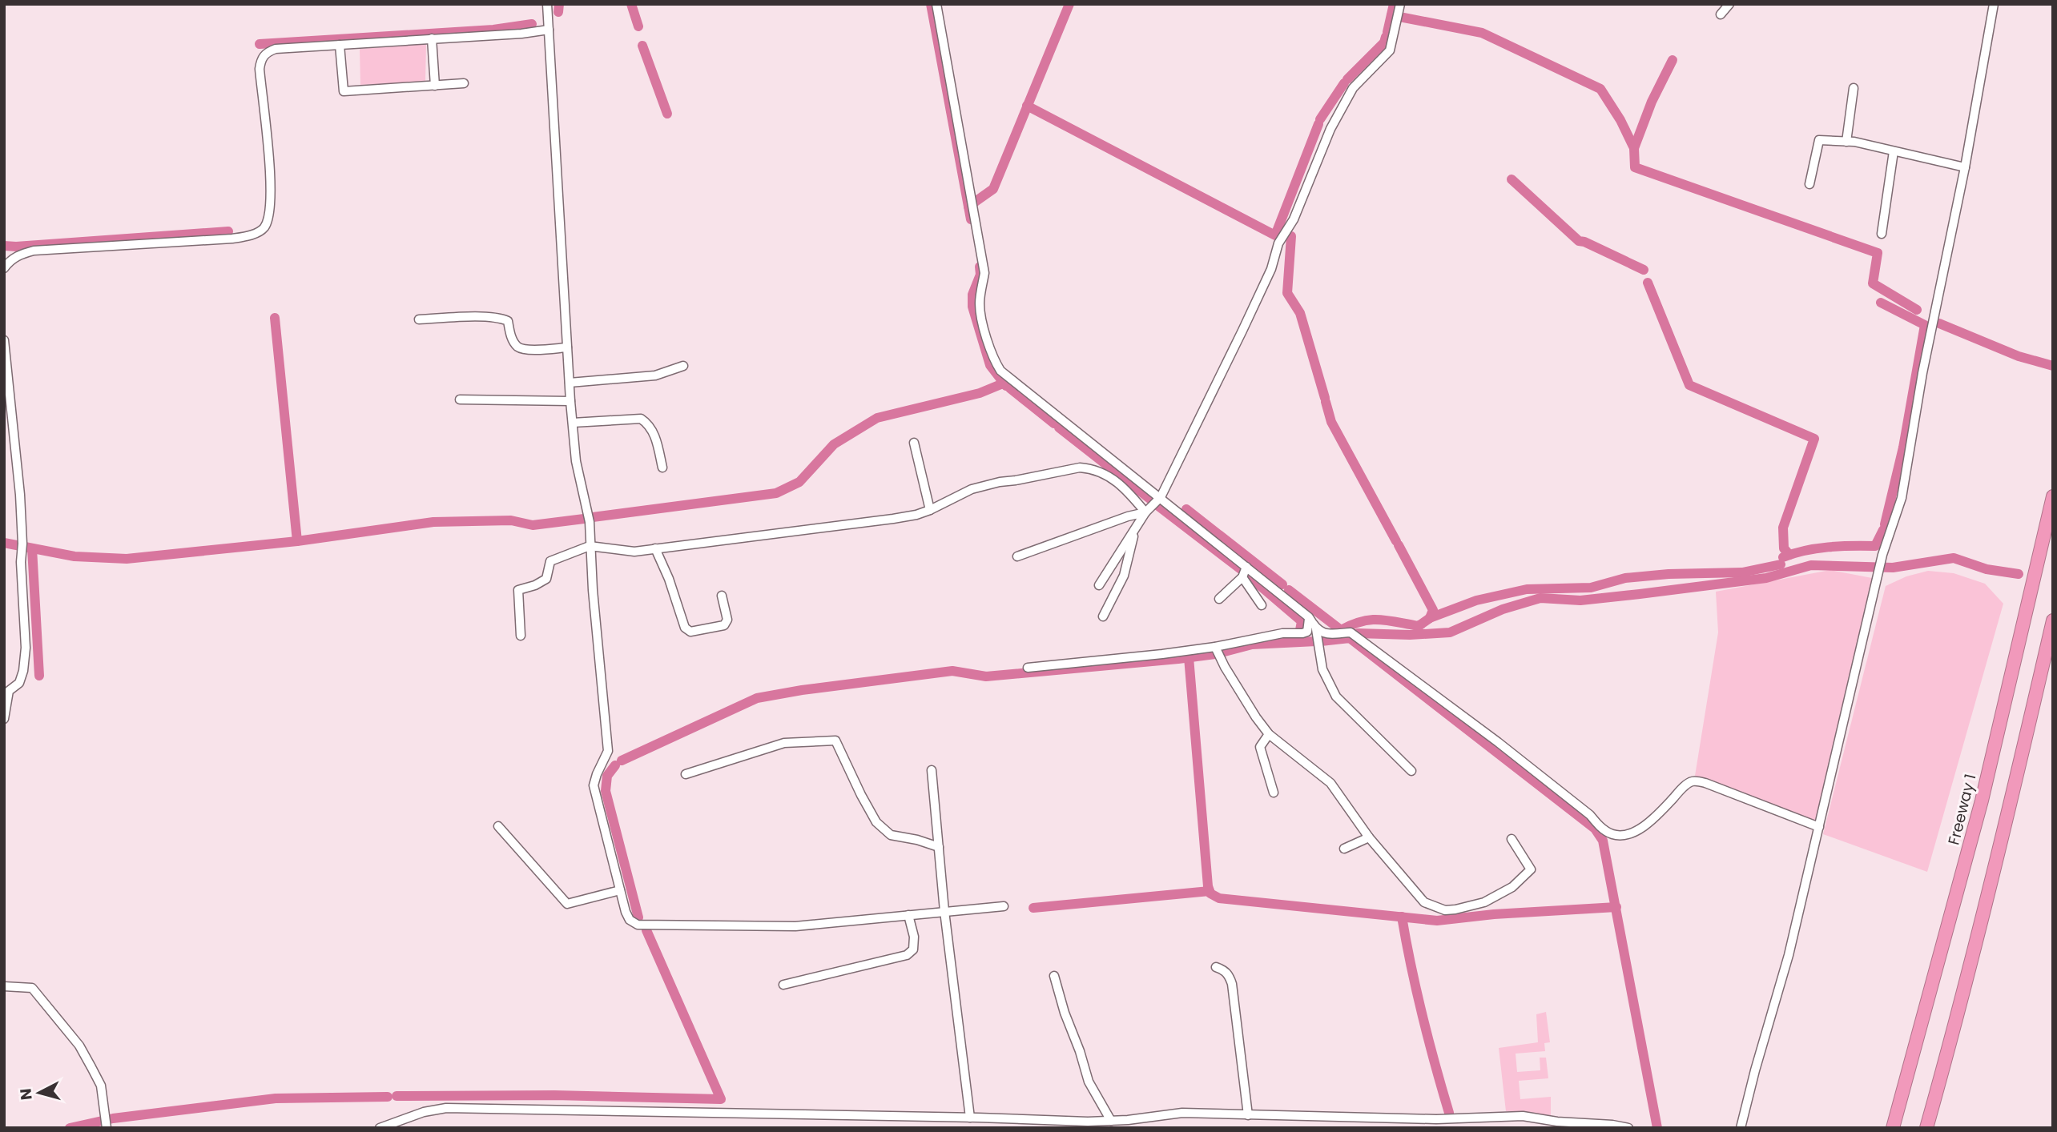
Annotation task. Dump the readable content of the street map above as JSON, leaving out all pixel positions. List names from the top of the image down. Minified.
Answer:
{"streets":{"highway":["Freeway 1"]},"north":"left"}
